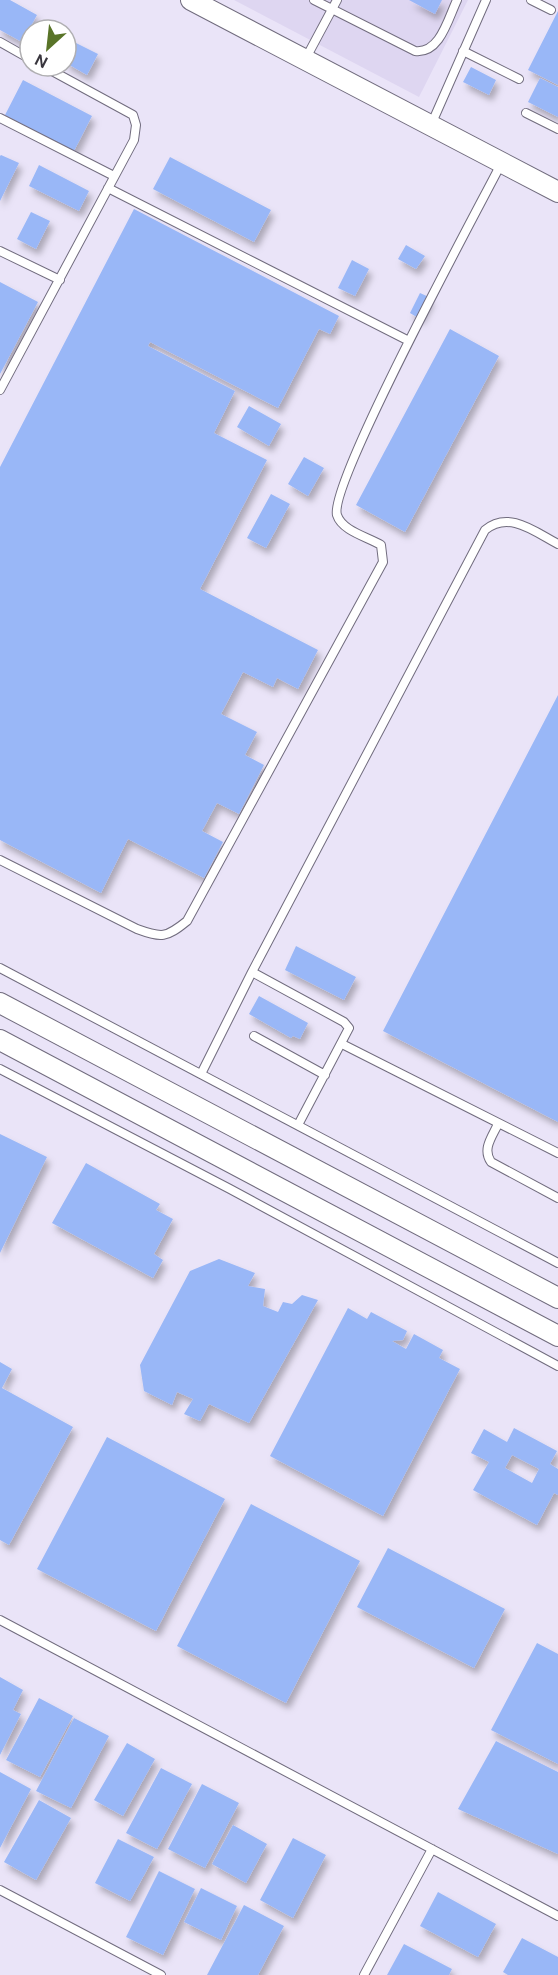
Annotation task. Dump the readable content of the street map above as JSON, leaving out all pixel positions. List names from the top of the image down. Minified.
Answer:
{"north":"bottom left"}
